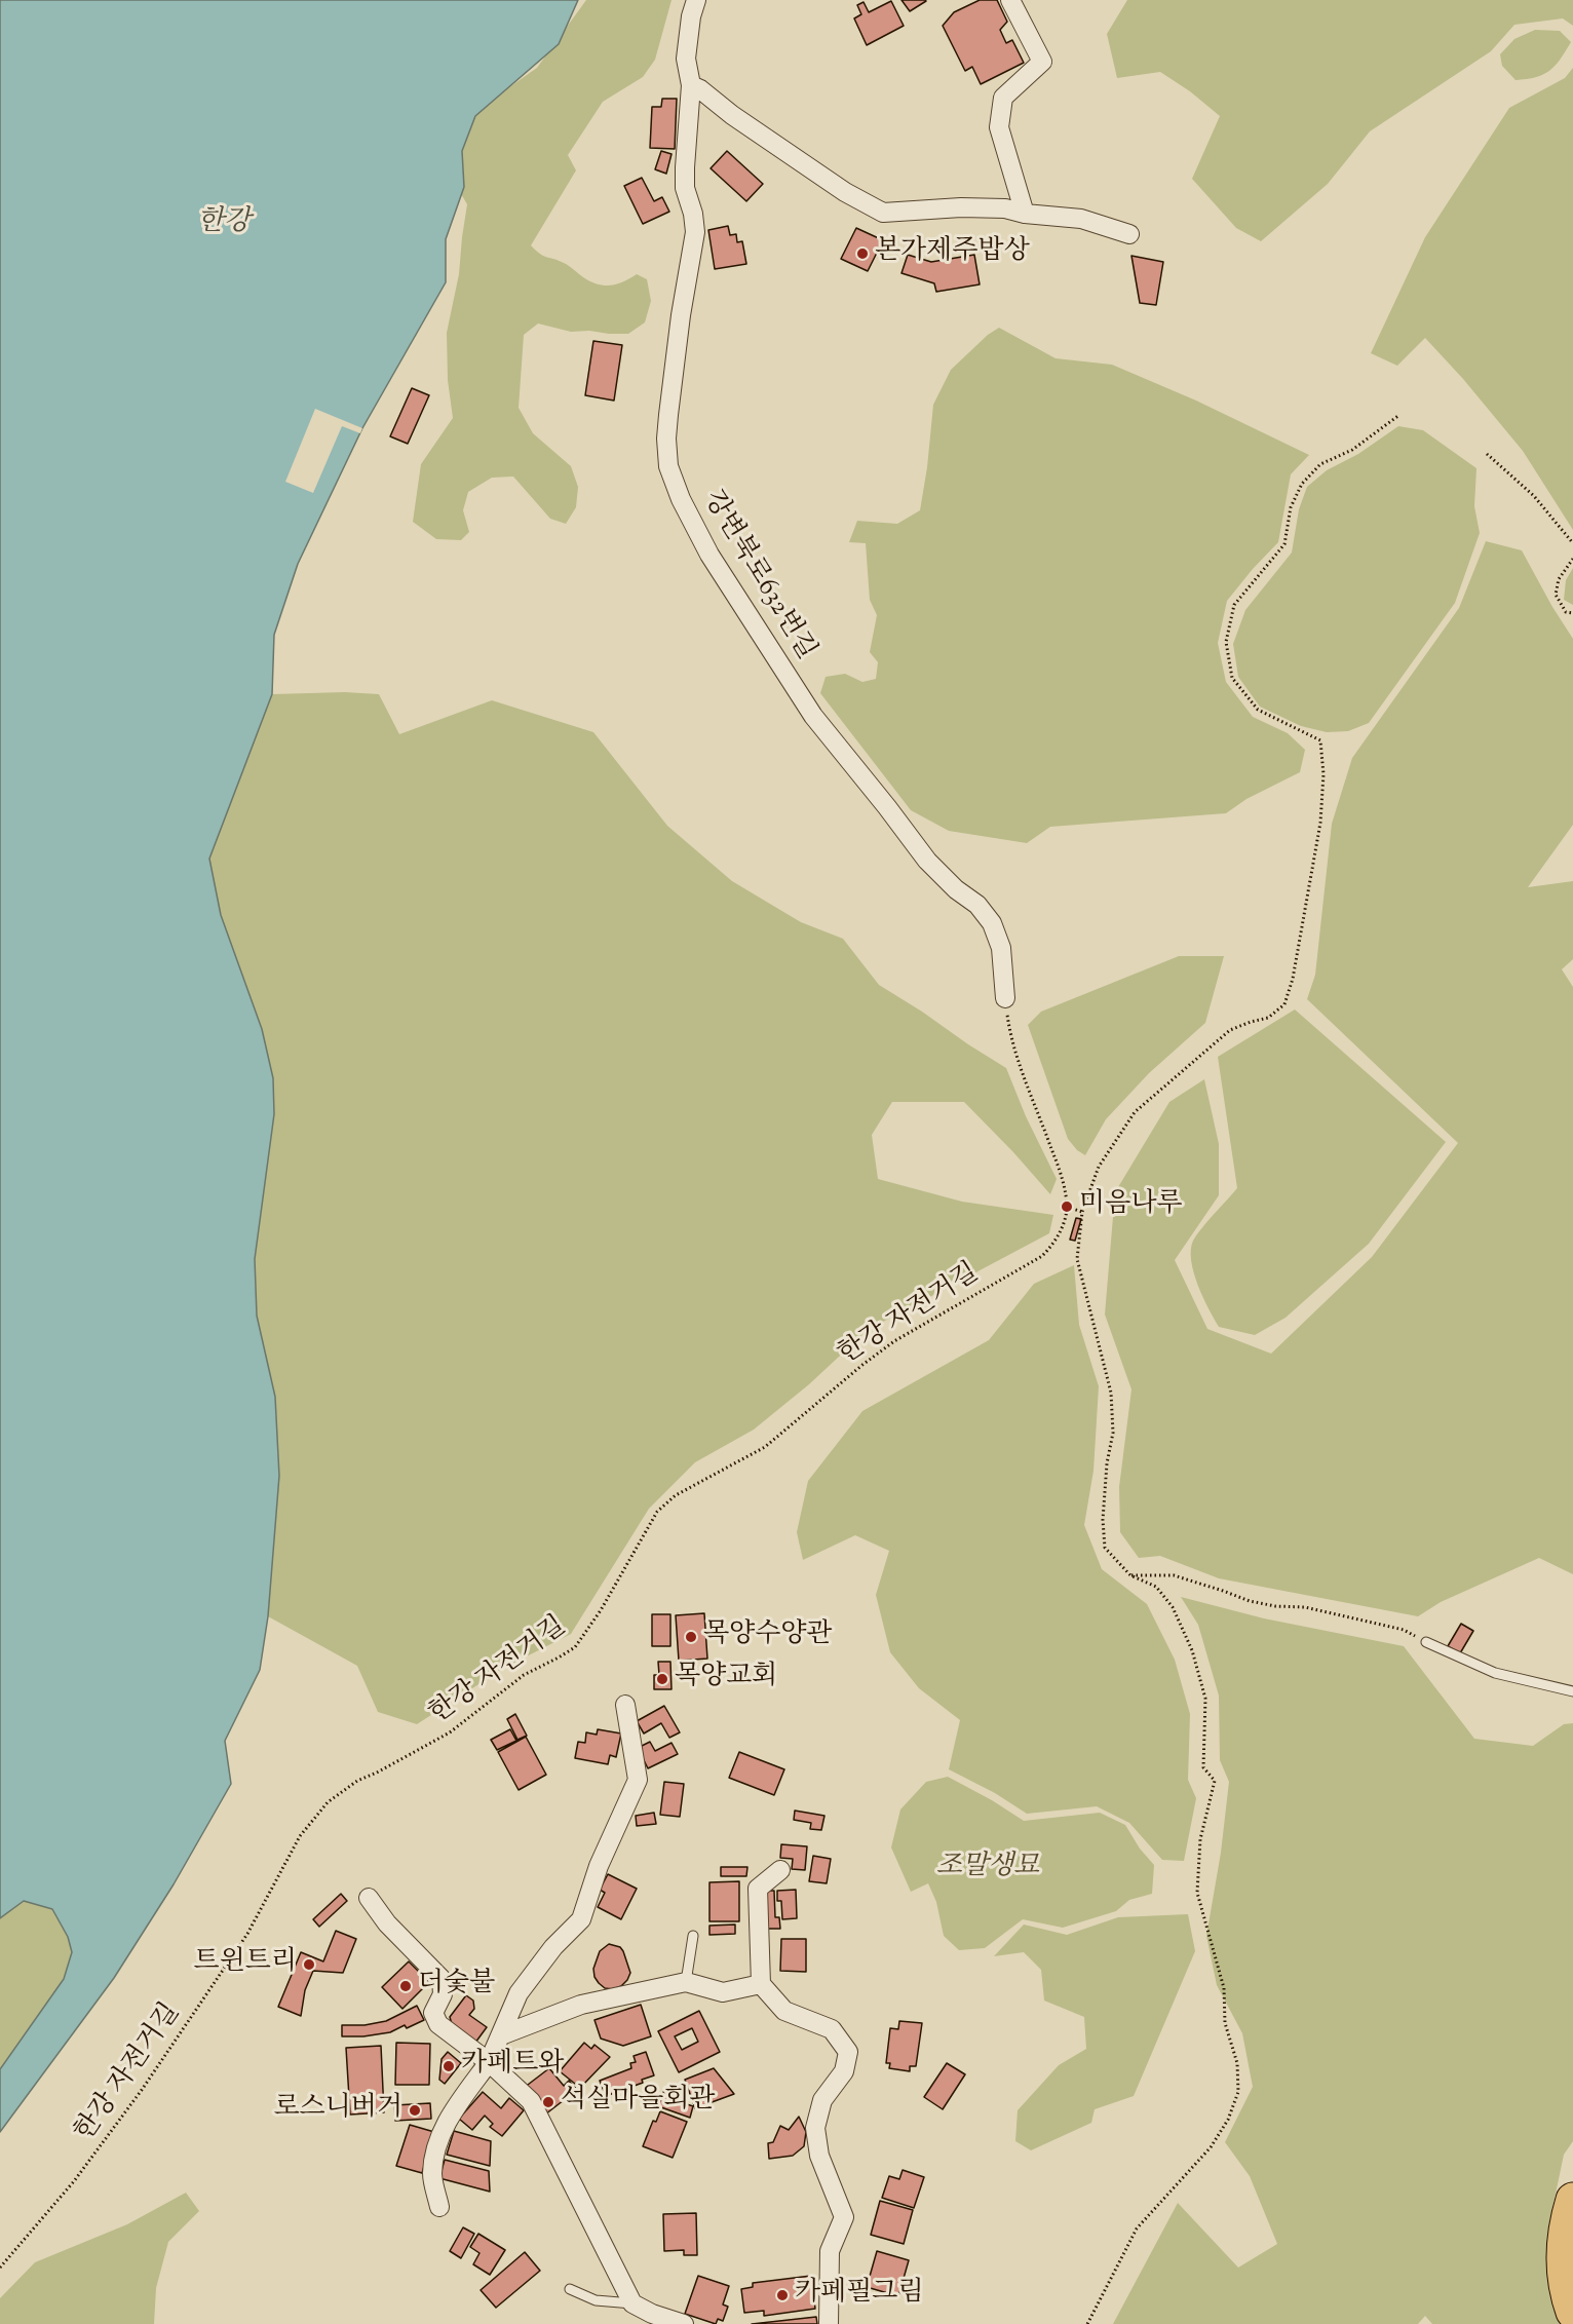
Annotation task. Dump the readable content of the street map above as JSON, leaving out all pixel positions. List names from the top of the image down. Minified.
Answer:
{"streets":{"street":["강변북로632번길"],"path":["한강 자전거길"]},"crossings":[["강변북로632번길","한강 자전거길"]],"water":["한강"],"parks":["조말생묘"],"places":["본가제주밥상","미음나루","목양수양관","목양교회","트윈트리","더숯불","카페트와","석실마을회관","로스니버거","카페필그림"]}
